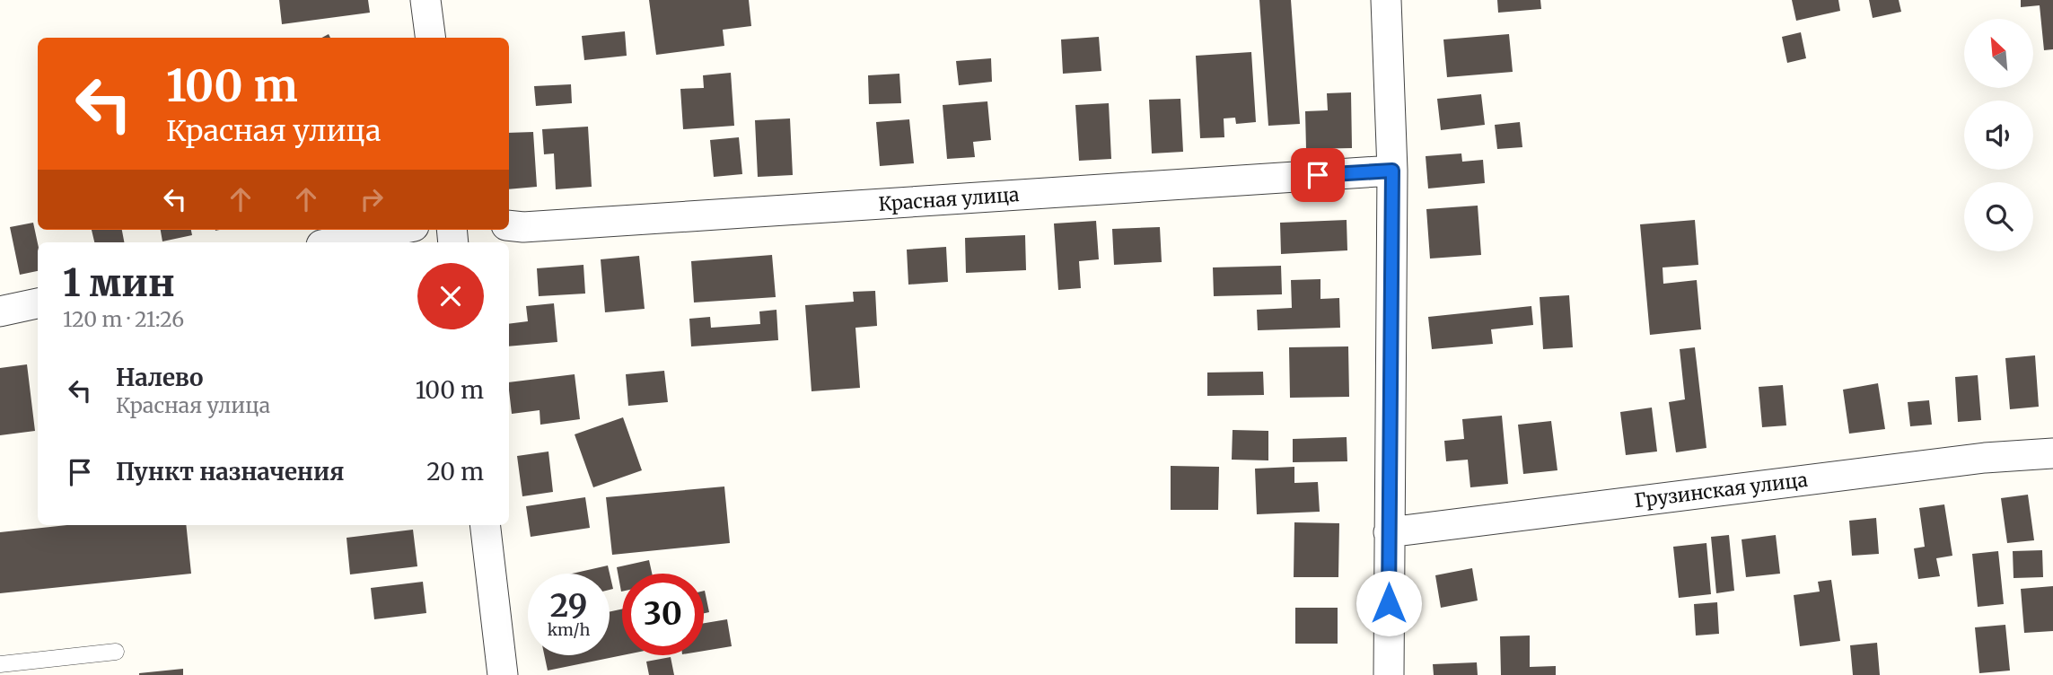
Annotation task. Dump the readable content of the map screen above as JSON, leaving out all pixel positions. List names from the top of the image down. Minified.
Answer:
{"streets":{"street":["Красная улица","Грузинская улица"]},"north":"top left","page":{"turn":["100 m","Красная улица"],"heading":["1 мин","120 m · 21:26"],"list":[{"name":"Налево","note":"Красная улица","value":"100 m"},{"name":"Пункт назначения","value":"20 m"}],"speed":"29 km/h","limit":"30"}}
